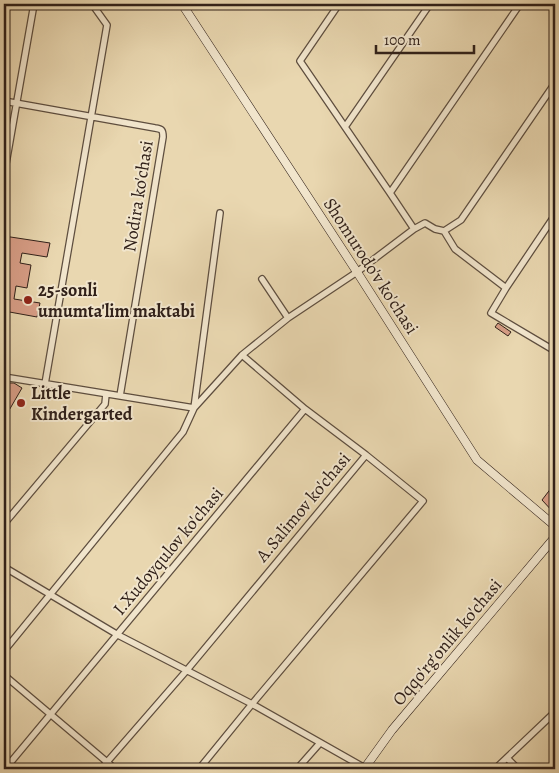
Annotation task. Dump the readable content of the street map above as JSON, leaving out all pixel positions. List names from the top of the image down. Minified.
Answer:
{"streets":{"street":["Nodira ko'chasi","Shomurodo'v ko'chasi","A.Salimov ko'chasi","I.Xudoyqulov ko'chasi","Oqqo'rg'onlik ko'chasi"]},"places":["25-sonli umumta'lim maktabi","Little Kindergarted"],"scale_bar":"100 m"}
